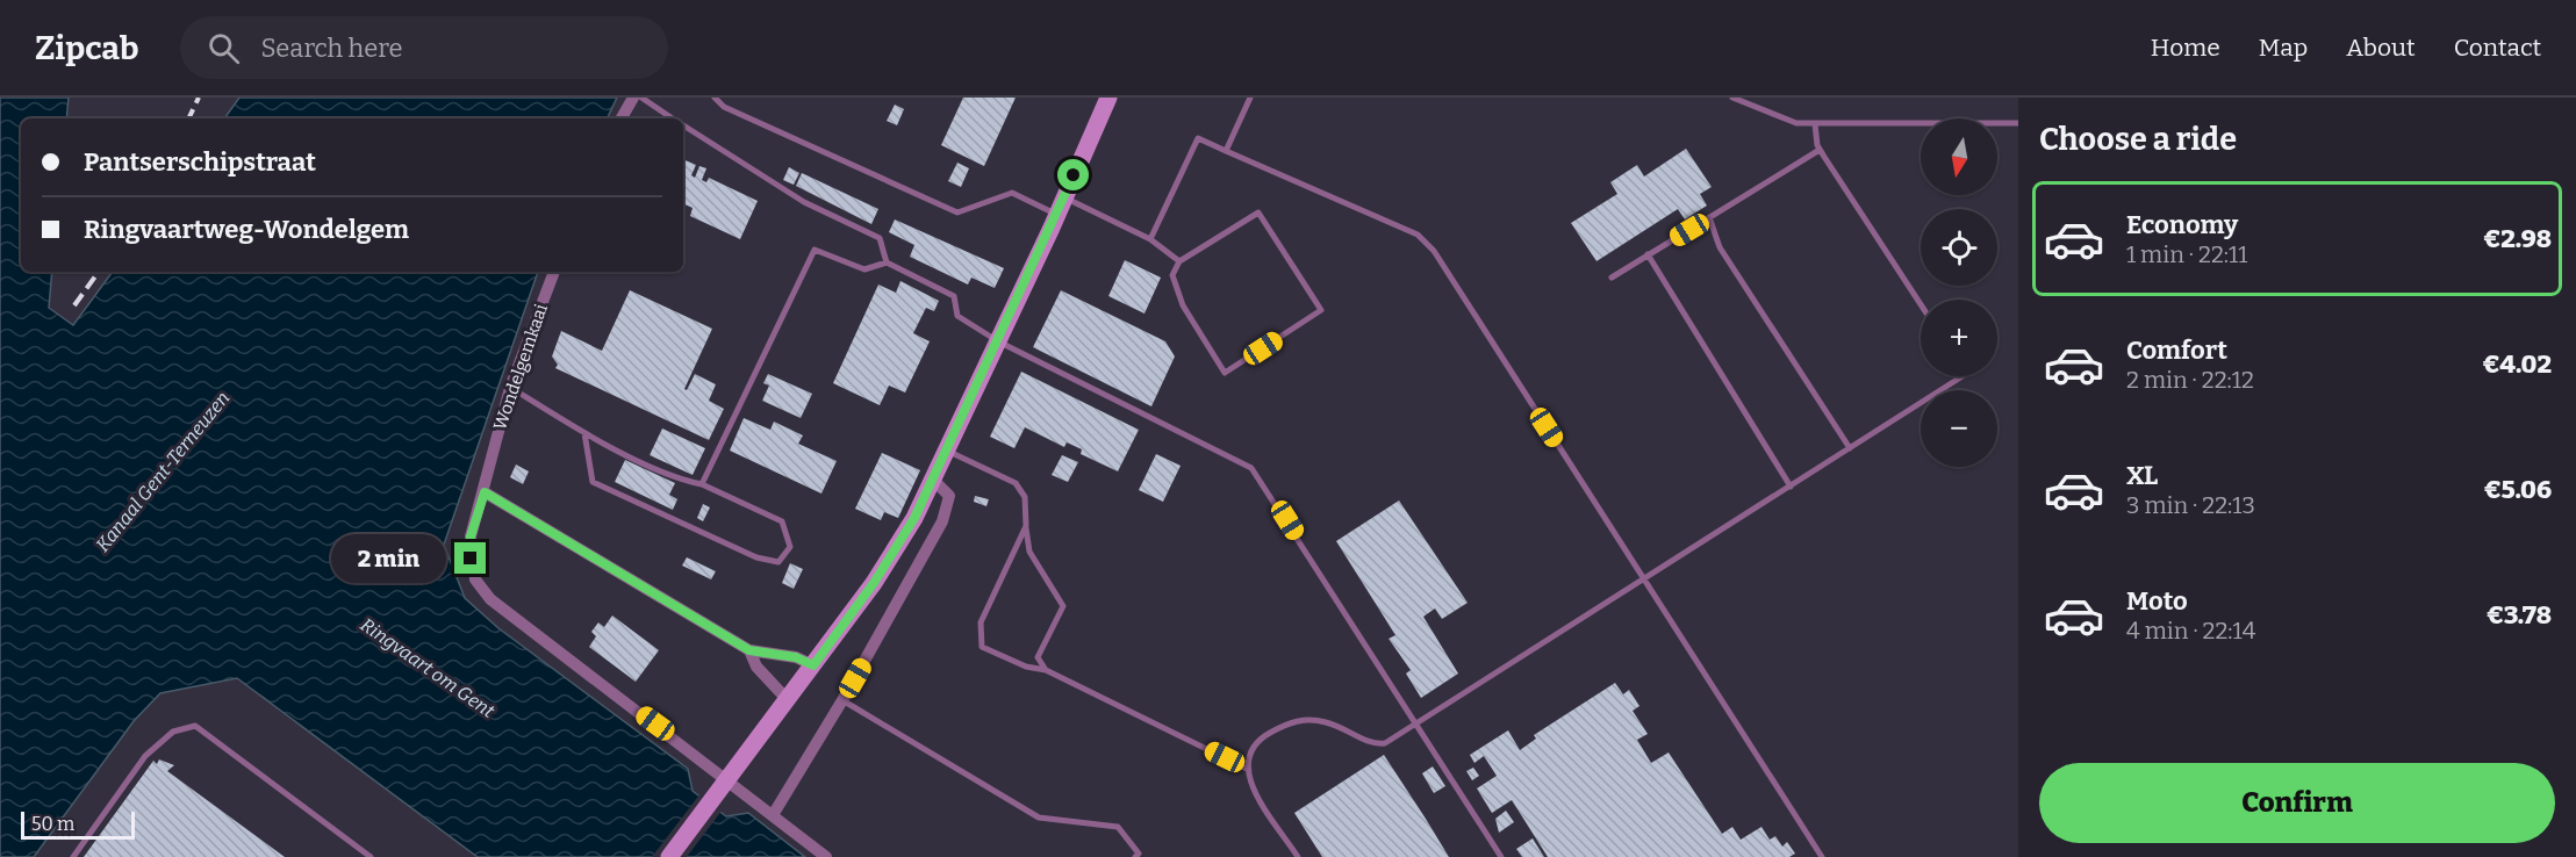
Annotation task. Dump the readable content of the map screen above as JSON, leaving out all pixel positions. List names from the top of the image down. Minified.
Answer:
{"streets":{"street":["Wondelgemkaai"]},"water":["Kanaal Gent-Terneuzen","Ringvaart om Gent"],"scale_bar":"50 m","north":"bottom","page":{"header":"Zipcab","search":"Search here","nav":["Home","Map","About","Contact"],"heading":"Choose a ride","map_buttons":["+","−"],"banner":["Pantserschipstraat","Ringvaartweg-Wondelgem"],"list":[{"name":"Economy","note":"1 min · 22:11","value":"€2.98"},{"name":"Comfort","note":"2 min · 22:12","value":"€4.02"},{"name":"XL","note":"3 min · 22:13","value":"€5.06"},{"name":"Moto","note":"4 min · 22:14","value":"€3.78"}],"bubble":"2 min","buttons":"Confirm","scale":"50 m"}}
